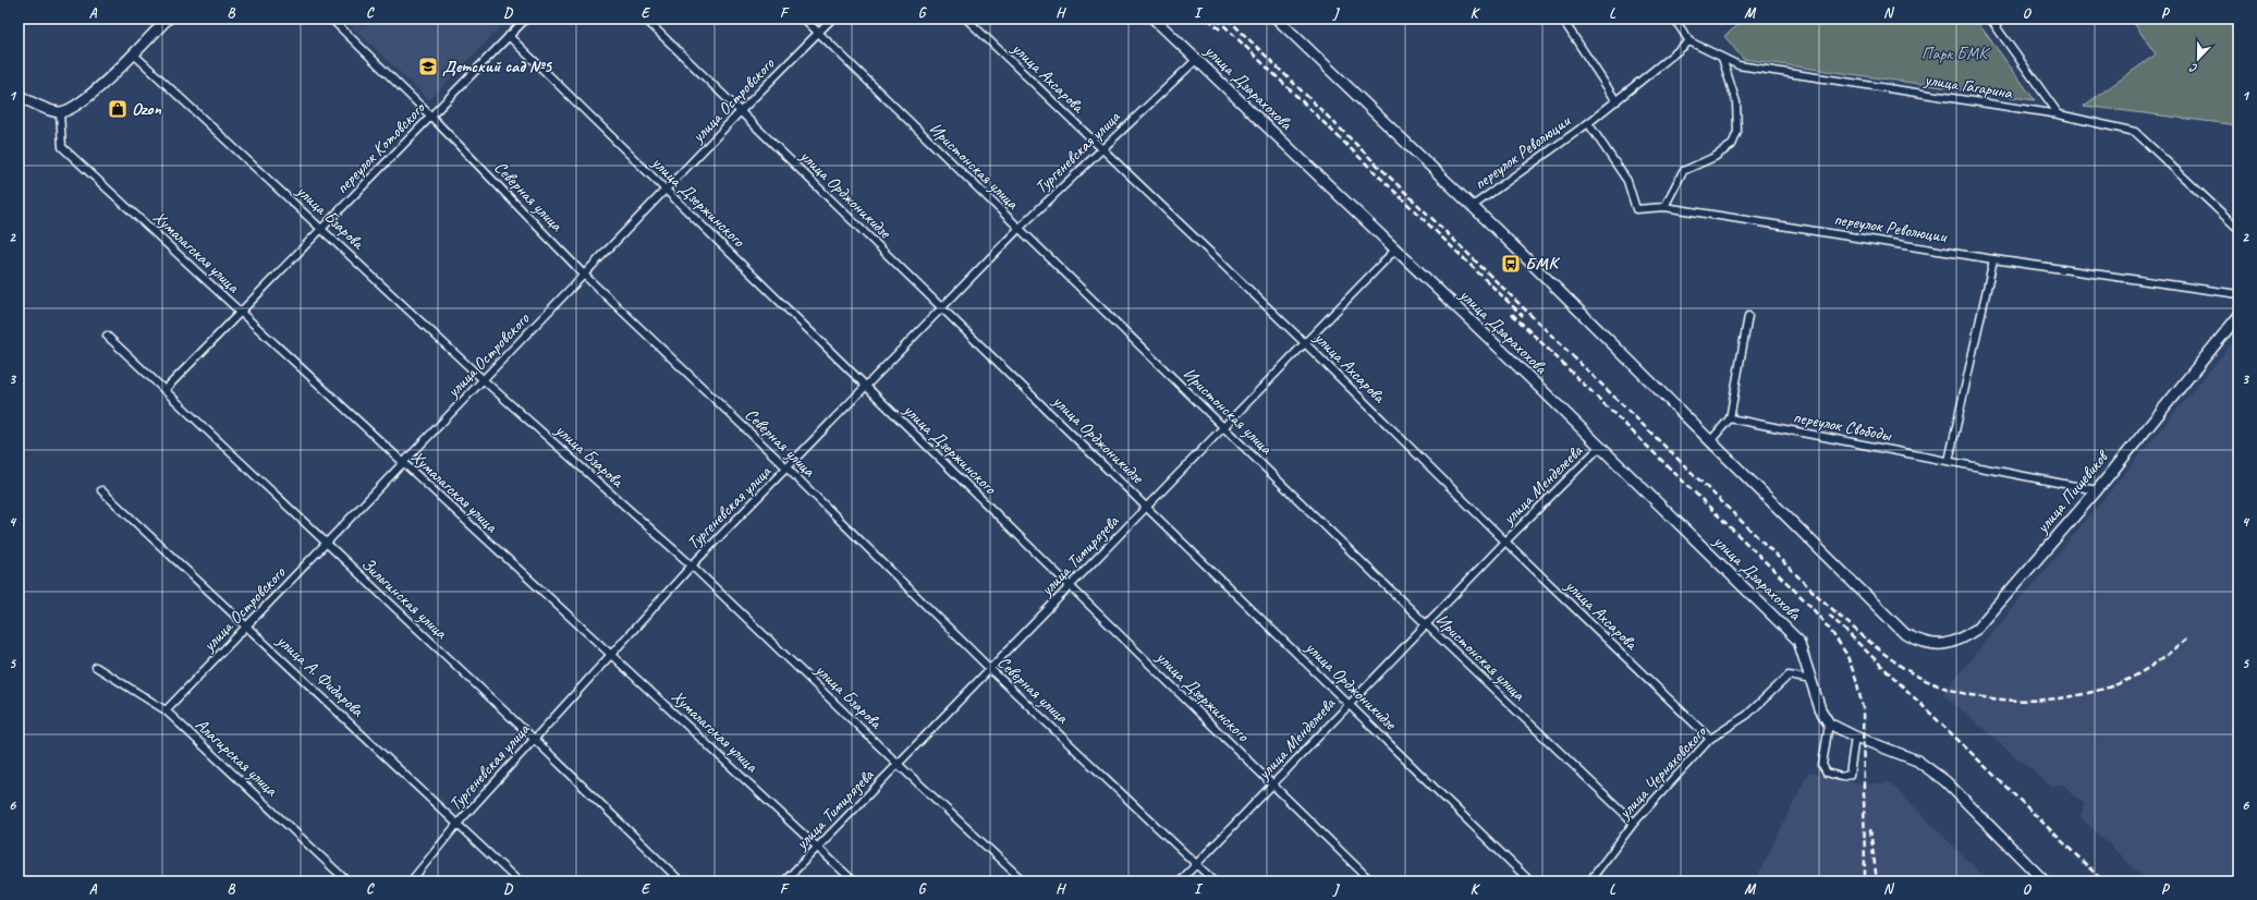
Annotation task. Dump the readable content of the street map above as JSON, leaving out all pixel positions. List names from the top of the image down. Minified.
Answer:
{"streets":{"street":["улица Ахсарова","улица Гагарина","улица Дзарахохова","улица Островского","переулок Котовского","Тургеневская улица","переулок Революции","Иристонская улица","улица Орджоникидзе","Северная улица","улица Дзержинского","улица Бзарова","Хумалагская улица","переулок Свободы","улица Менделеева","улица Пищевиков","улица Тимирязева","Зильгинская улица","улица А. Фидарова","Алагирская улица","улица Черняховского"]},"crossings":[["улица Ахсарова","Тургеневская улица"],["улица Ахсарова","улица Менделеева"],["улица Ахсарова","улица Тимирязева"],["улица Ахсарова","улица Черняховского"],["улица Гагарина","переулок Революции"],["улица Дзарахохова","Тургеневская улица"],["улица Дзарахохова","улица Менделеева"],["улица Дзарахохова","улица Тимирязева"],["улица Дзарахохова","улица Черняховского"],["улица Островского","Иристонская улица"],["улица Островского","улица Орджоникидзе"],["улица Островского","Северная улица"],["улица Островского","улица Дзержинского"],["улица Островского","улица Бзарова"],["улица Островского","Хумалагская улица"],["улица Островского","Зильгинская улица"],["улица Островского","улица А. Фидарова"],["улица Островского","Алагирская улица"],["переулок Котовского","Северная улица"],["переулок Котовского","улица Дзержинского"],["переулок Котовского","улица Бзарова"],["переулок Котовского","Хумалагская улица"],["переулок Котовского","Зильгинская улица"],["Тургеневская улица","Иристонская улица"],["Тургеневская улица","улица Орджоникидзе"],["Тургеневская улица","Северная улица"],["Тургеневская улица","улица Дзержинского"],["Тургеневская улица","улица Бзарова"],["Тургеневская улица","Хумалагская улица"],["Тургеневская улица","Зильгинская улица"],["Тургеневская улица","улица А. Фидарова"],["Иристонская улица","улица Менделеева"],["Иристонская улица","улица Тимирязева"],["Иристонская улица","улица Черняховского"],["улица Орджоникидзе","улица Менделеева"],["улица Орджоникидзе","улица Тимирязева"],["Северная улица","улица Менделеева"],["Северная улица","улица Тимирязева"],["улица Дзержинского","улица Менделеева"],["улица Дзержинского","улица Тимирязева"],["улица Бзарова","улица Тимирязева"],["Хумалагская улица","улица Тимирязева"],["переулок Свободы","улица Пищевиков"]],"parks":["Парк БМК"],"places":{"school or university":["Детский сад №5"],"shop":["Ozon"],"bus stop":["БМК"]},"north":"bottom","grid":{"columns":["A","B","C","D","E","F","G","H","I","J","K","L","M","N","O","P"],"rows":["1","2","3","4","5","6"]}}
